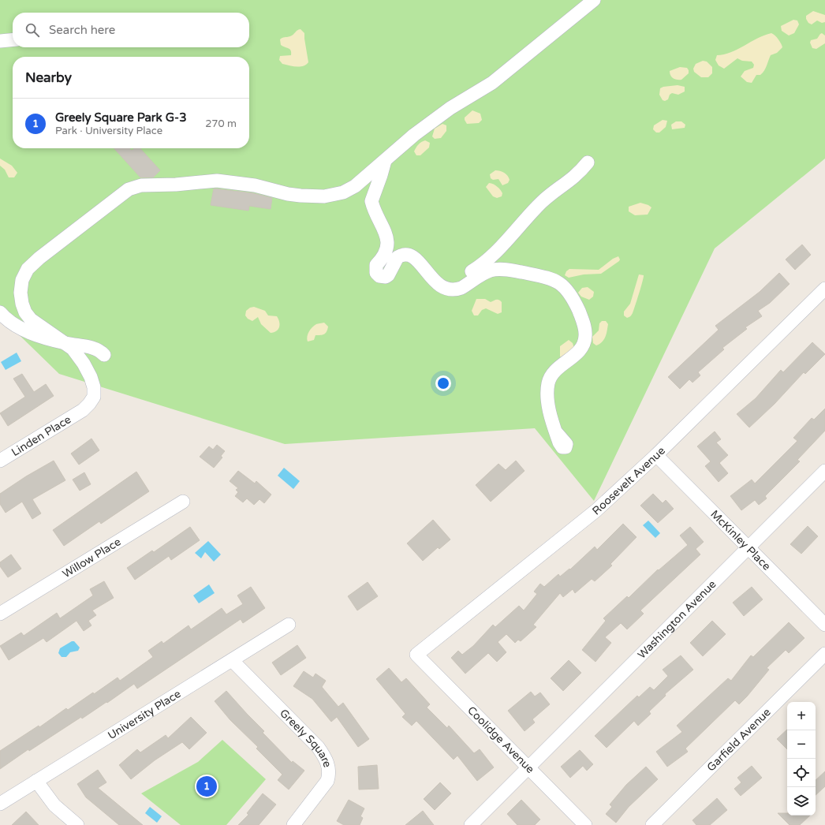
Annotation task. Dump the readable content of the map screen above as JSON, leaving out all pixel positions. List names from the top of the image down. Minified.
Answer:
{"streets":{"street":["Linden Place","Roosevelt Avenue","McKinley Place","Willow Place","Washington Avenue","University Place","Greely Square","Garfield Avenue","Coolidge Avenue"]},"crossings":[["Roosevelt Avenue","McKinley Place"],["Roosevelt Avenue","Coolidge Avenue"],["McKinley Place","Washington Avenue"],["Washington Avenue","Coolidge Avenue"],["University Place","Greely Square"]],"page":{"search":"Search here","heading":"Nearby","list":[{"mark":"1","name":"Greely Square Park G-3","note":"Park · University Place","value":"270 m"}],"map_buttons":["+","−"],"pins":"1"}}
